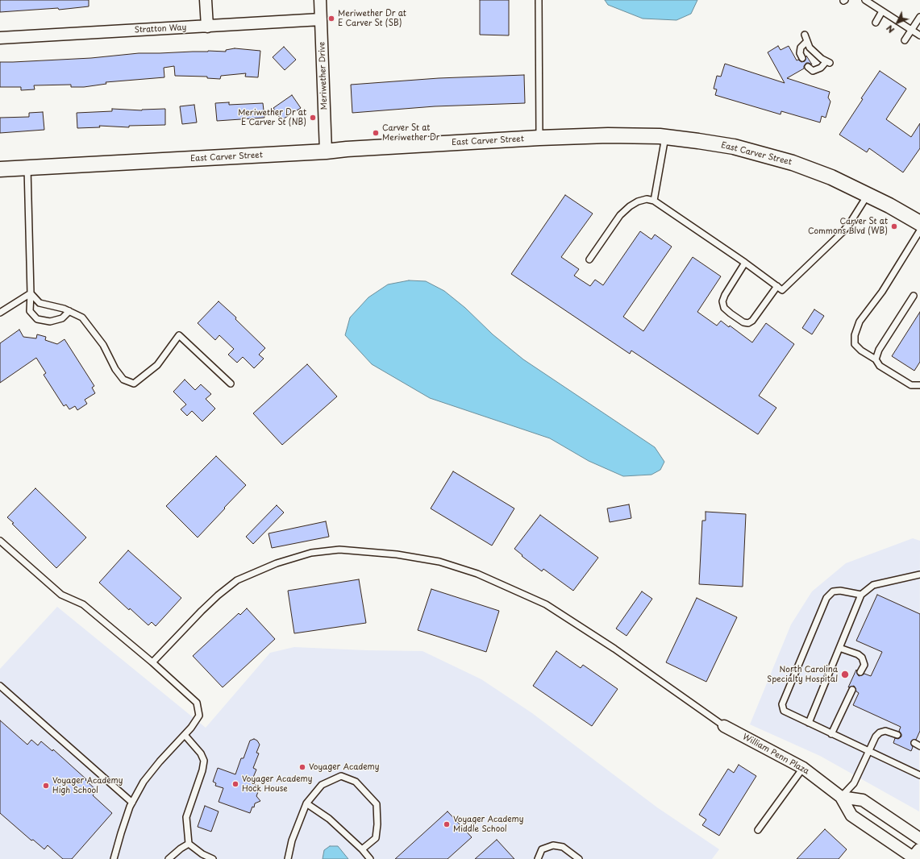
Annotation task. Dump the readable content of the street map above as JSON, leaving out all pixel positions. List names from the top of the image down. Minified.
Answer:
{"streets":{"street":["Stratton Way","Meriwether Drive","East Carver Street","William Penn Plaza"]},"crossings":[["Stratton Way","Meriwether Drive"],["Meriwether Drive","East Carver Street"]],"places":["Meriwether Dr at E Carver St (SB)","Meriwether Dr at E Carver St (NB)","Carver St at Meriwether Dr","Carver St at Commons Blvd (WB)","North Carolina Specialty Hospital","Voyager Academy","Voyager Academy Hock House","Voyager Academy High School","Voyager Academy Middle School"],"north":"bottom left"}
